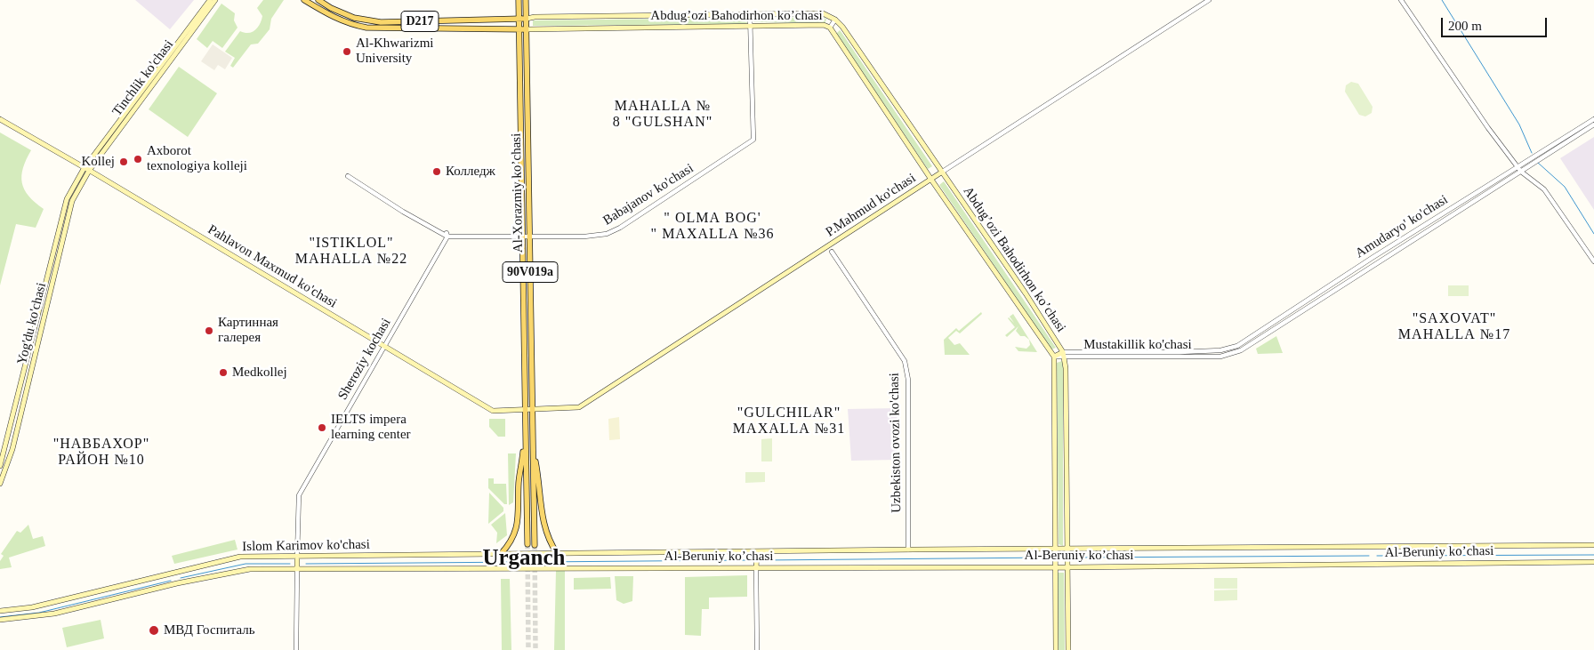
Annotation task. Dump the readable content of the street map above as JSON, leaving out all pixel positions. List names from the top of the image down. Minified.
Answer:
{"streets":{"main road":["Abdug’ozi Bahodirhon ko’chasi","D217","Tinchlik ko'chasi","Al-Xorazmiy ko’chasi","P.Mahmud ko'chasi","Pahlavon Maxmud ko'chasi","90V019a","Yog'du ko'chasi","Islom Karimov ko'chasi","Al-Beruniy ko’chasi"],"street":["Babajanov ko'chasi","Amudaryo' ko'chasi","Mustakillik ko'chasi","Sheroziy kochasi","Uzbekiston ovozi ko'chasi"]},"crossings":[["Abdug’ozi Bahodirhon ko’chasi","Al-Xorazmiy ko’chasi"],["Abdug’ozi Bahodirhon ko’chasi","Babajanov ko'chasi"],["Abdug’ozi Bahodirhon ko’chasi","P.Mahmud ko'chasi"],["Abdug’ozi Bahodirhon ko’chasi","Mustakillik ko'chasi"],["Tinchlik ko'chasi","Pahlavon Maxmud ko'chasi"],["Tinchlik ko'chasi","Yog'du ko'chasi"],["Al-Xorazmiy ko’chasi","Babajanov ko'chasi"],["Al-Xorazmiy ko’chasi","P.Mahmud ko'chasi"],["Al-Xorazmiy ko’chasi","Pahlavon Maxmud ko'chasi"],["Babajanov ko'chasi","Sheroziy kochasi"],["P.Mahmud ko'chasi","Pahlavon Maxmud ko'chasi"],["Amudaryo' ko'chasi","Mustakillik ko'chasi"],["Pahlavon Maxmud ko'chasi","Yog'du ko'chasi"],["Pahlavon Maxmud ko'chasi","Sheroziy kochasi"],["Sheroziy kochasi","Islom Karimov ko'chasi"],["Uzbekiston ovozi ko'chasi","Al-Beruniy ko’chasi"],["Islom Karimov ko'chasi","Al-Beruniy ko’chasi"]],"districts":["MAHALLA № 8 \"GULSHAN\"","\" OLMA BOG' \" MAXALLA №36","\"ISTIKLOL\" MAHALLA №22","\"SAXOVAT\" MAHALLA №17","\"GULCHILAR\" MAXALLA №31","\"НАВБАХОР\" РАЙОН №10","Urganch"],"places":["Al-Khwarizmi University","Axborot texnologiya kolleji","Kollej","Колледж","Картинная галерея","Medkollej","IELTS impera learning center","МВД Госпиталь"],"scale_bar":"200 m"}
